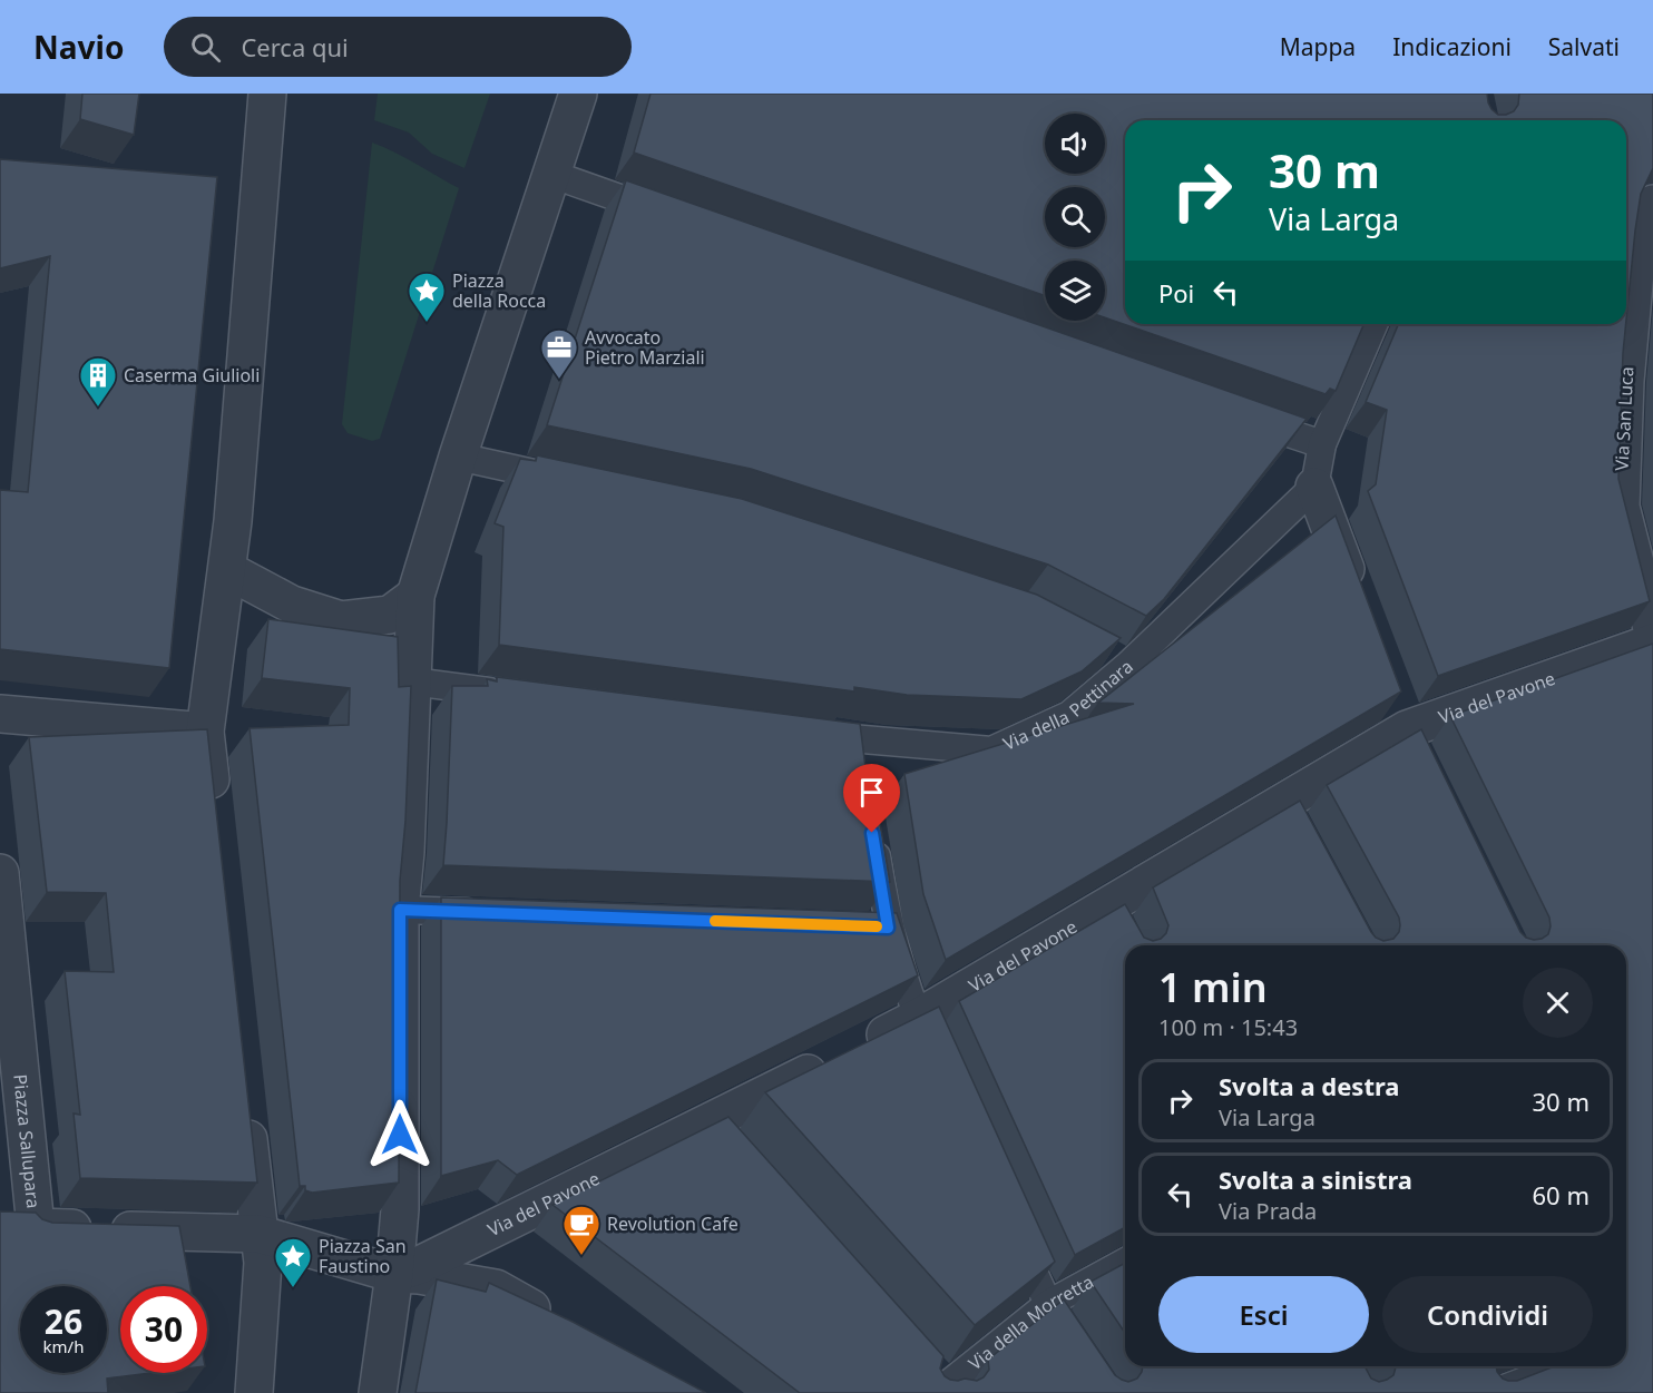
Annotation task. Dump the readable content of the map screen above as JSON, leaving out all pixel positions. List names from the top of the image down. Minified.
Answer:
{"streets":{"street":["Via San Luca","Via del Pavone","Piazza Sallupara"],"lane":["Via della Pettinara","Via della Morretta"]},"places":{"place":["Piazza della Rocca","Piazza San Faustino"],"office":["Avvocato Pietro Marziali"],"building":["Caserma Giulioli"],"cafe":["Revolution Cafe"]},"page":{"header":"Navio","search":"Cerca qui","nav":["Mappa","Indicazioni","Salvati"],"turn":["30 m","Via Larga"],"then":"Poi","heading":["1 min","100 m · 15:43"],"list":[{"name":"Svolta a destra","note":"Via Larga","value":"30 m"},{"name":"Svolta a sinistra","note":"Via Prada","value":"60 m"}],"buttons":["Esci","Condividi"],"speed":"26 km/h","limit":"30"}}
